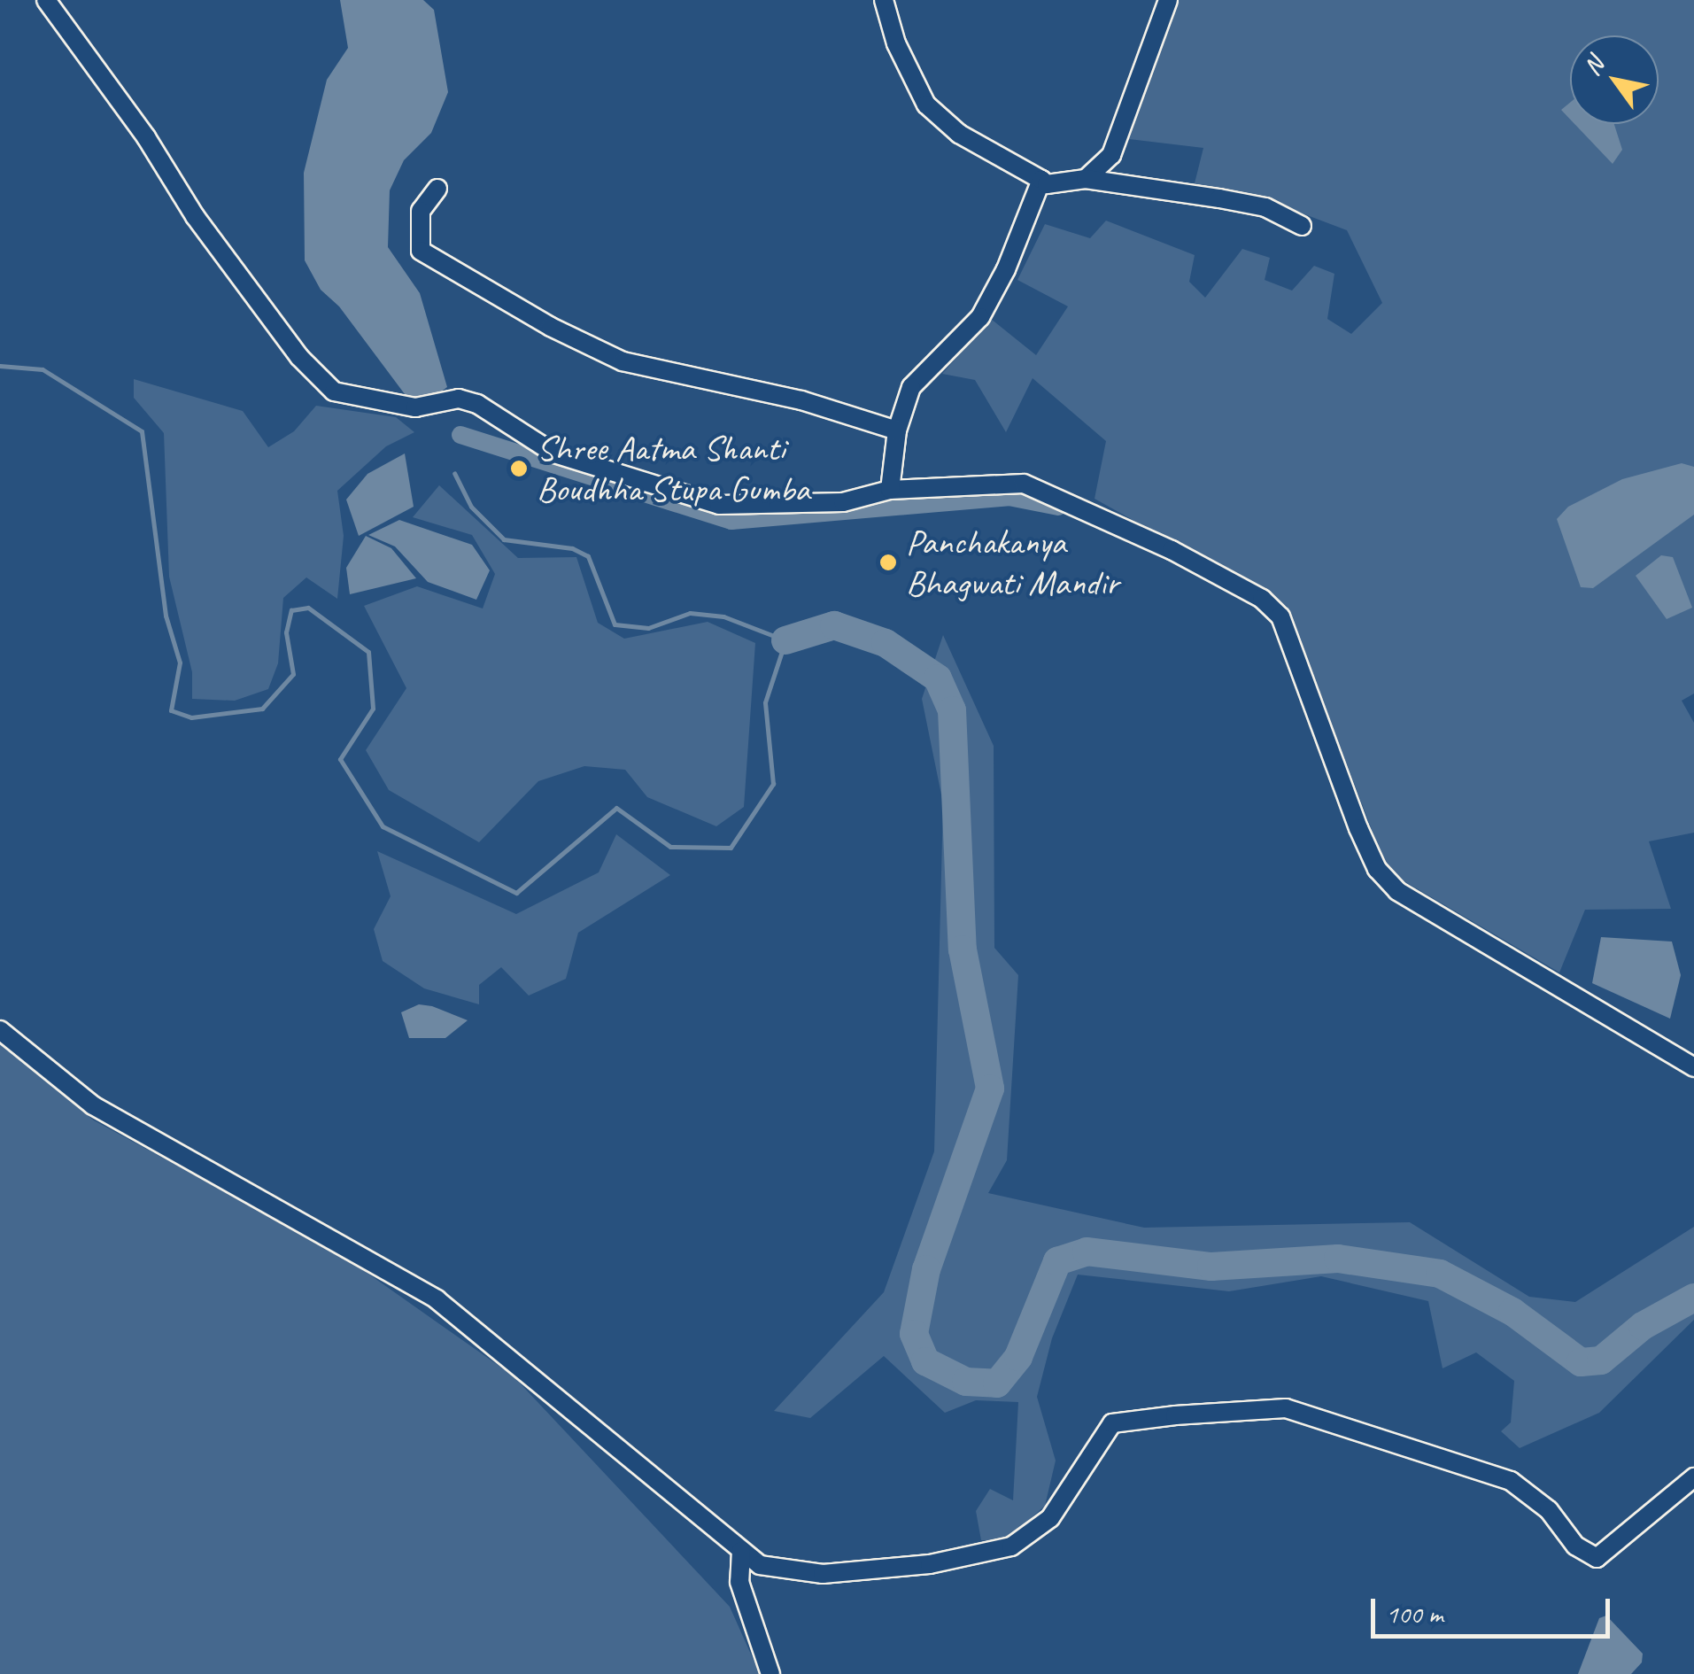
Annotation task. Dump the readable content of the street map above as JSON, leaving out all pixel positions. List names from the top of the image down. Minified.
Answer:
{"places":["Shree Aatma Shanti Boudhha Stupa Gumba","Panchakanya Bhagwati Mandir"],"scale_bar":"100 m","north":"top left"}
